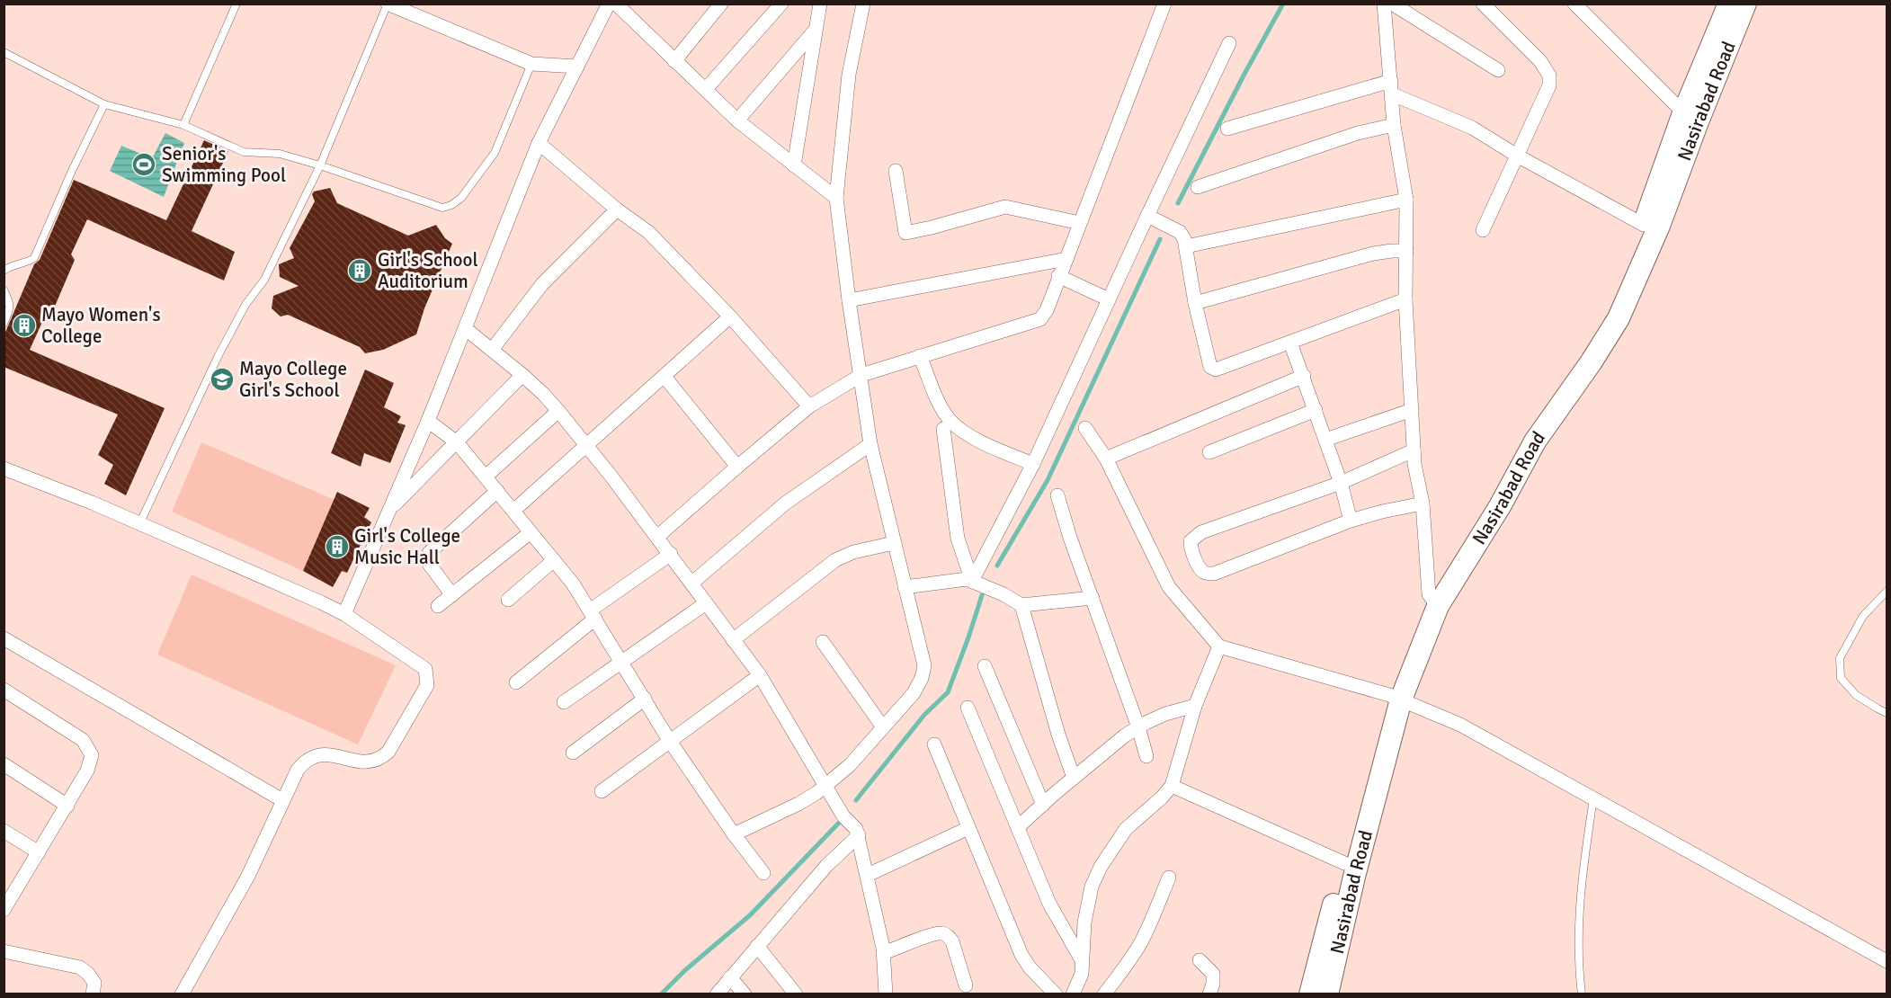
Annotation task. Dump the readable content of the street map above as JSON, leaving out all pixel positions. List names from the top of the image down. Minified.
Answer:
{"streets":{"highway":["Nasirabad Road"]},"places":{"sports":["Senior's Swimming Pool"],"building":["Girl's School Auditorium","Mayo Women's College","Girl's College Music Hall"],"school or university":["Mayo College Girl's School"]}}
